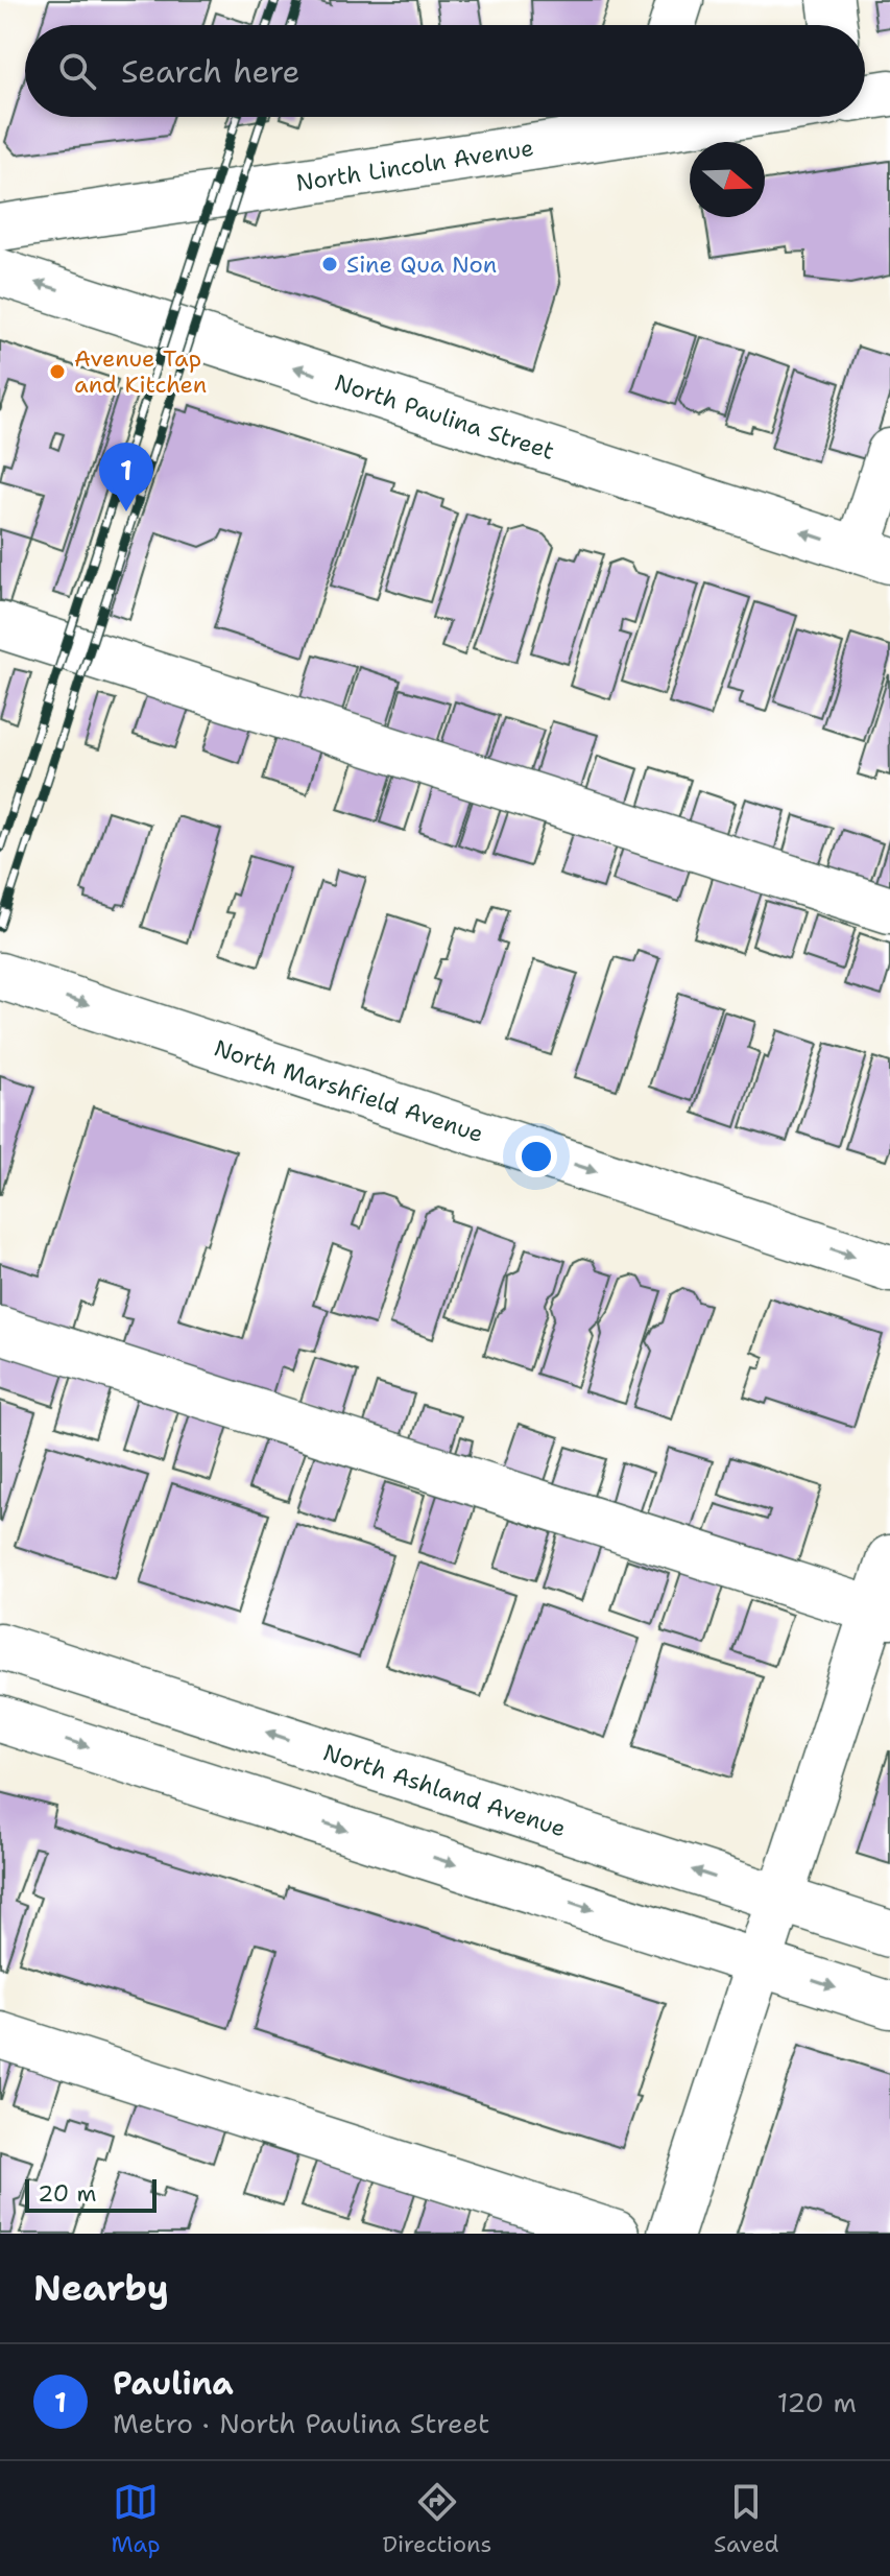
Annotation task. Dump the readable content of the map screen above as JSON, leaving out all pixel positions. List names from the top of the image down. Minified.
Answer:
{"streets":{"main road":["North Lincoln Avenue","North Paulina Street","North Marshfield Avenue","North Ashland Avenue"]},"places":["Sine Qua Non","Avenue Tap and Kitchen"],"scale_bar":"20 m","north":"right","page":{"search":"Search here","pins":"1","scale":"20 m","heading":"Nearby","list":[{"mark":"1","name":"Paulina","note":"Metro · North Paulina Street","value":"120 m"}],"nav":["Map","Directions","Saved"]}}
